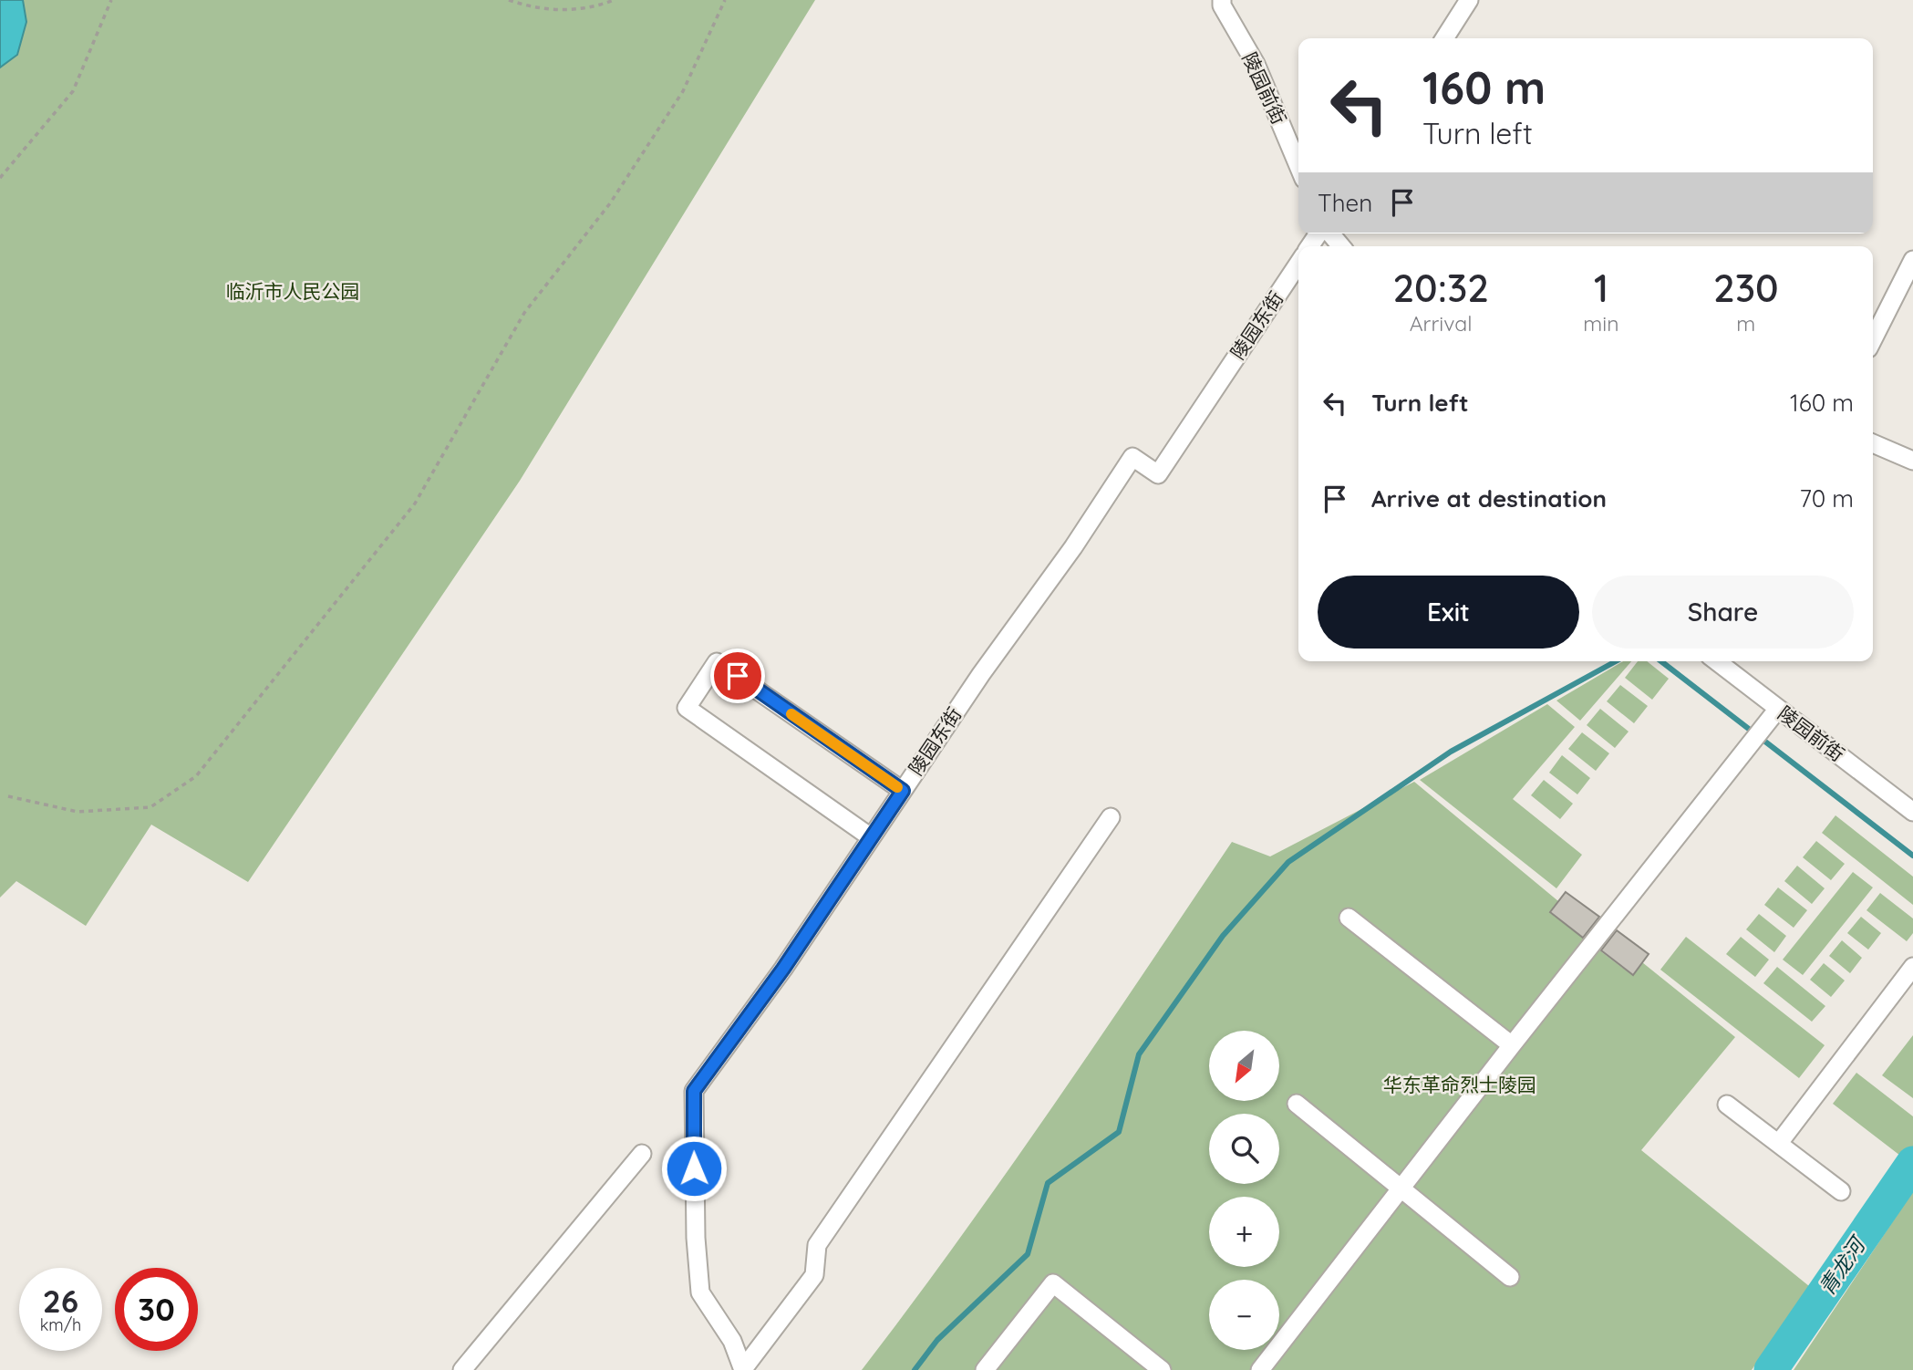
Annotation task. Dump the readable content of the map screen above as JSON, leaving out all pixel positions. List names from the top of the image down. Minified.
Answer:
{"streets":{"street":["陵园前街","陵园东街"]},"water":["青龙河"],"parks":["临沂市人民公园","华东革命烈士陵园"],"north":"bottom left","page":{"turn":["160 m","Turn left"],"then":"Then","eta":["20:32","Arrival","1","min","230","m"],"list":[{"name":"Turn left","value":"160 m"},{"name":"Arrive at destination","value":"70 m"}],"buttons":["Exit","Share"],"map_buttons":["+","−"],"speed":"26 km/h","limit":"30"}}
